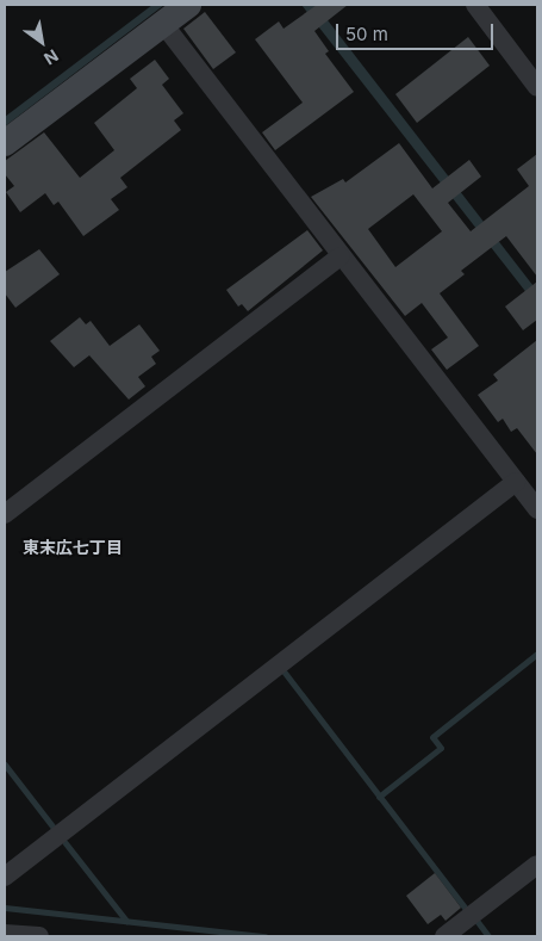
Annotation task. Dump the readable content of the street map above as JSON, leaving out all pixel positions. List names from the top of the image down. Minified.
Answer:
{"districts":["東末広七丁目"],"scale_bar":"50 m","north":"bottom right"}
